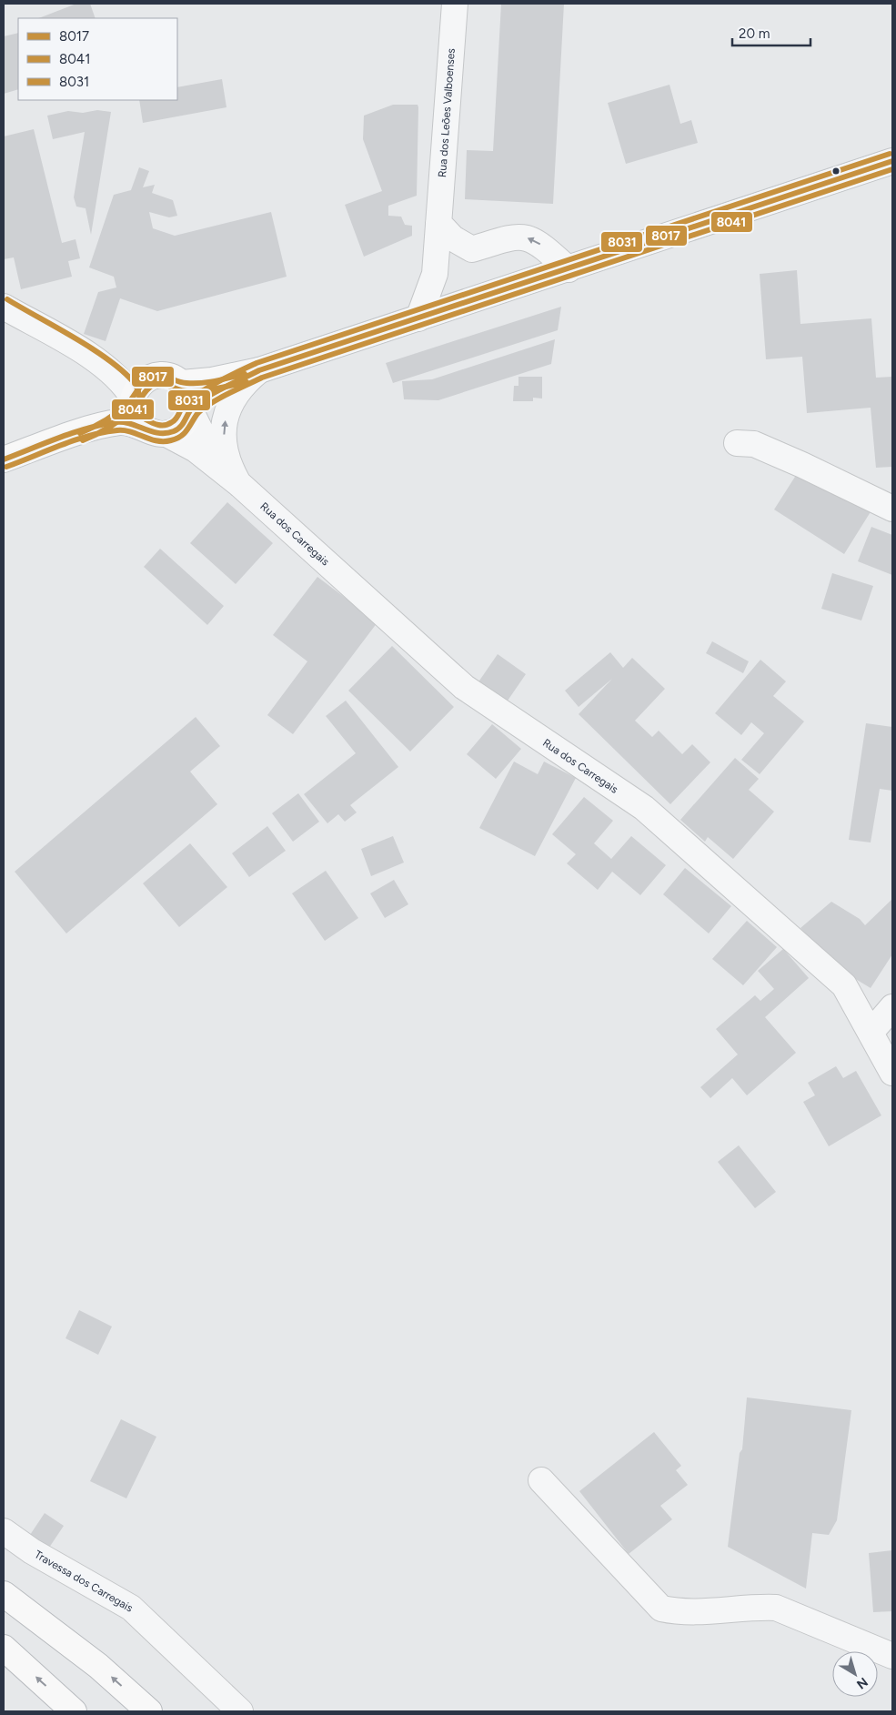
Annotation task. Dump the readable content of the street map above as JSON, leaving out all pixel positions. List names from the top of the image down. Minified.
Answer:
{"streets":{"street":["Rua dos Leões Valboenses","Rua dos Carregais","Travessa dos Carregais"]},"lines":["transit line 8031","transit line 8017","transit line 8041"],"legend":["8017","8041","8031"],"scale_bar":"20 m","north":"bottom right"}
